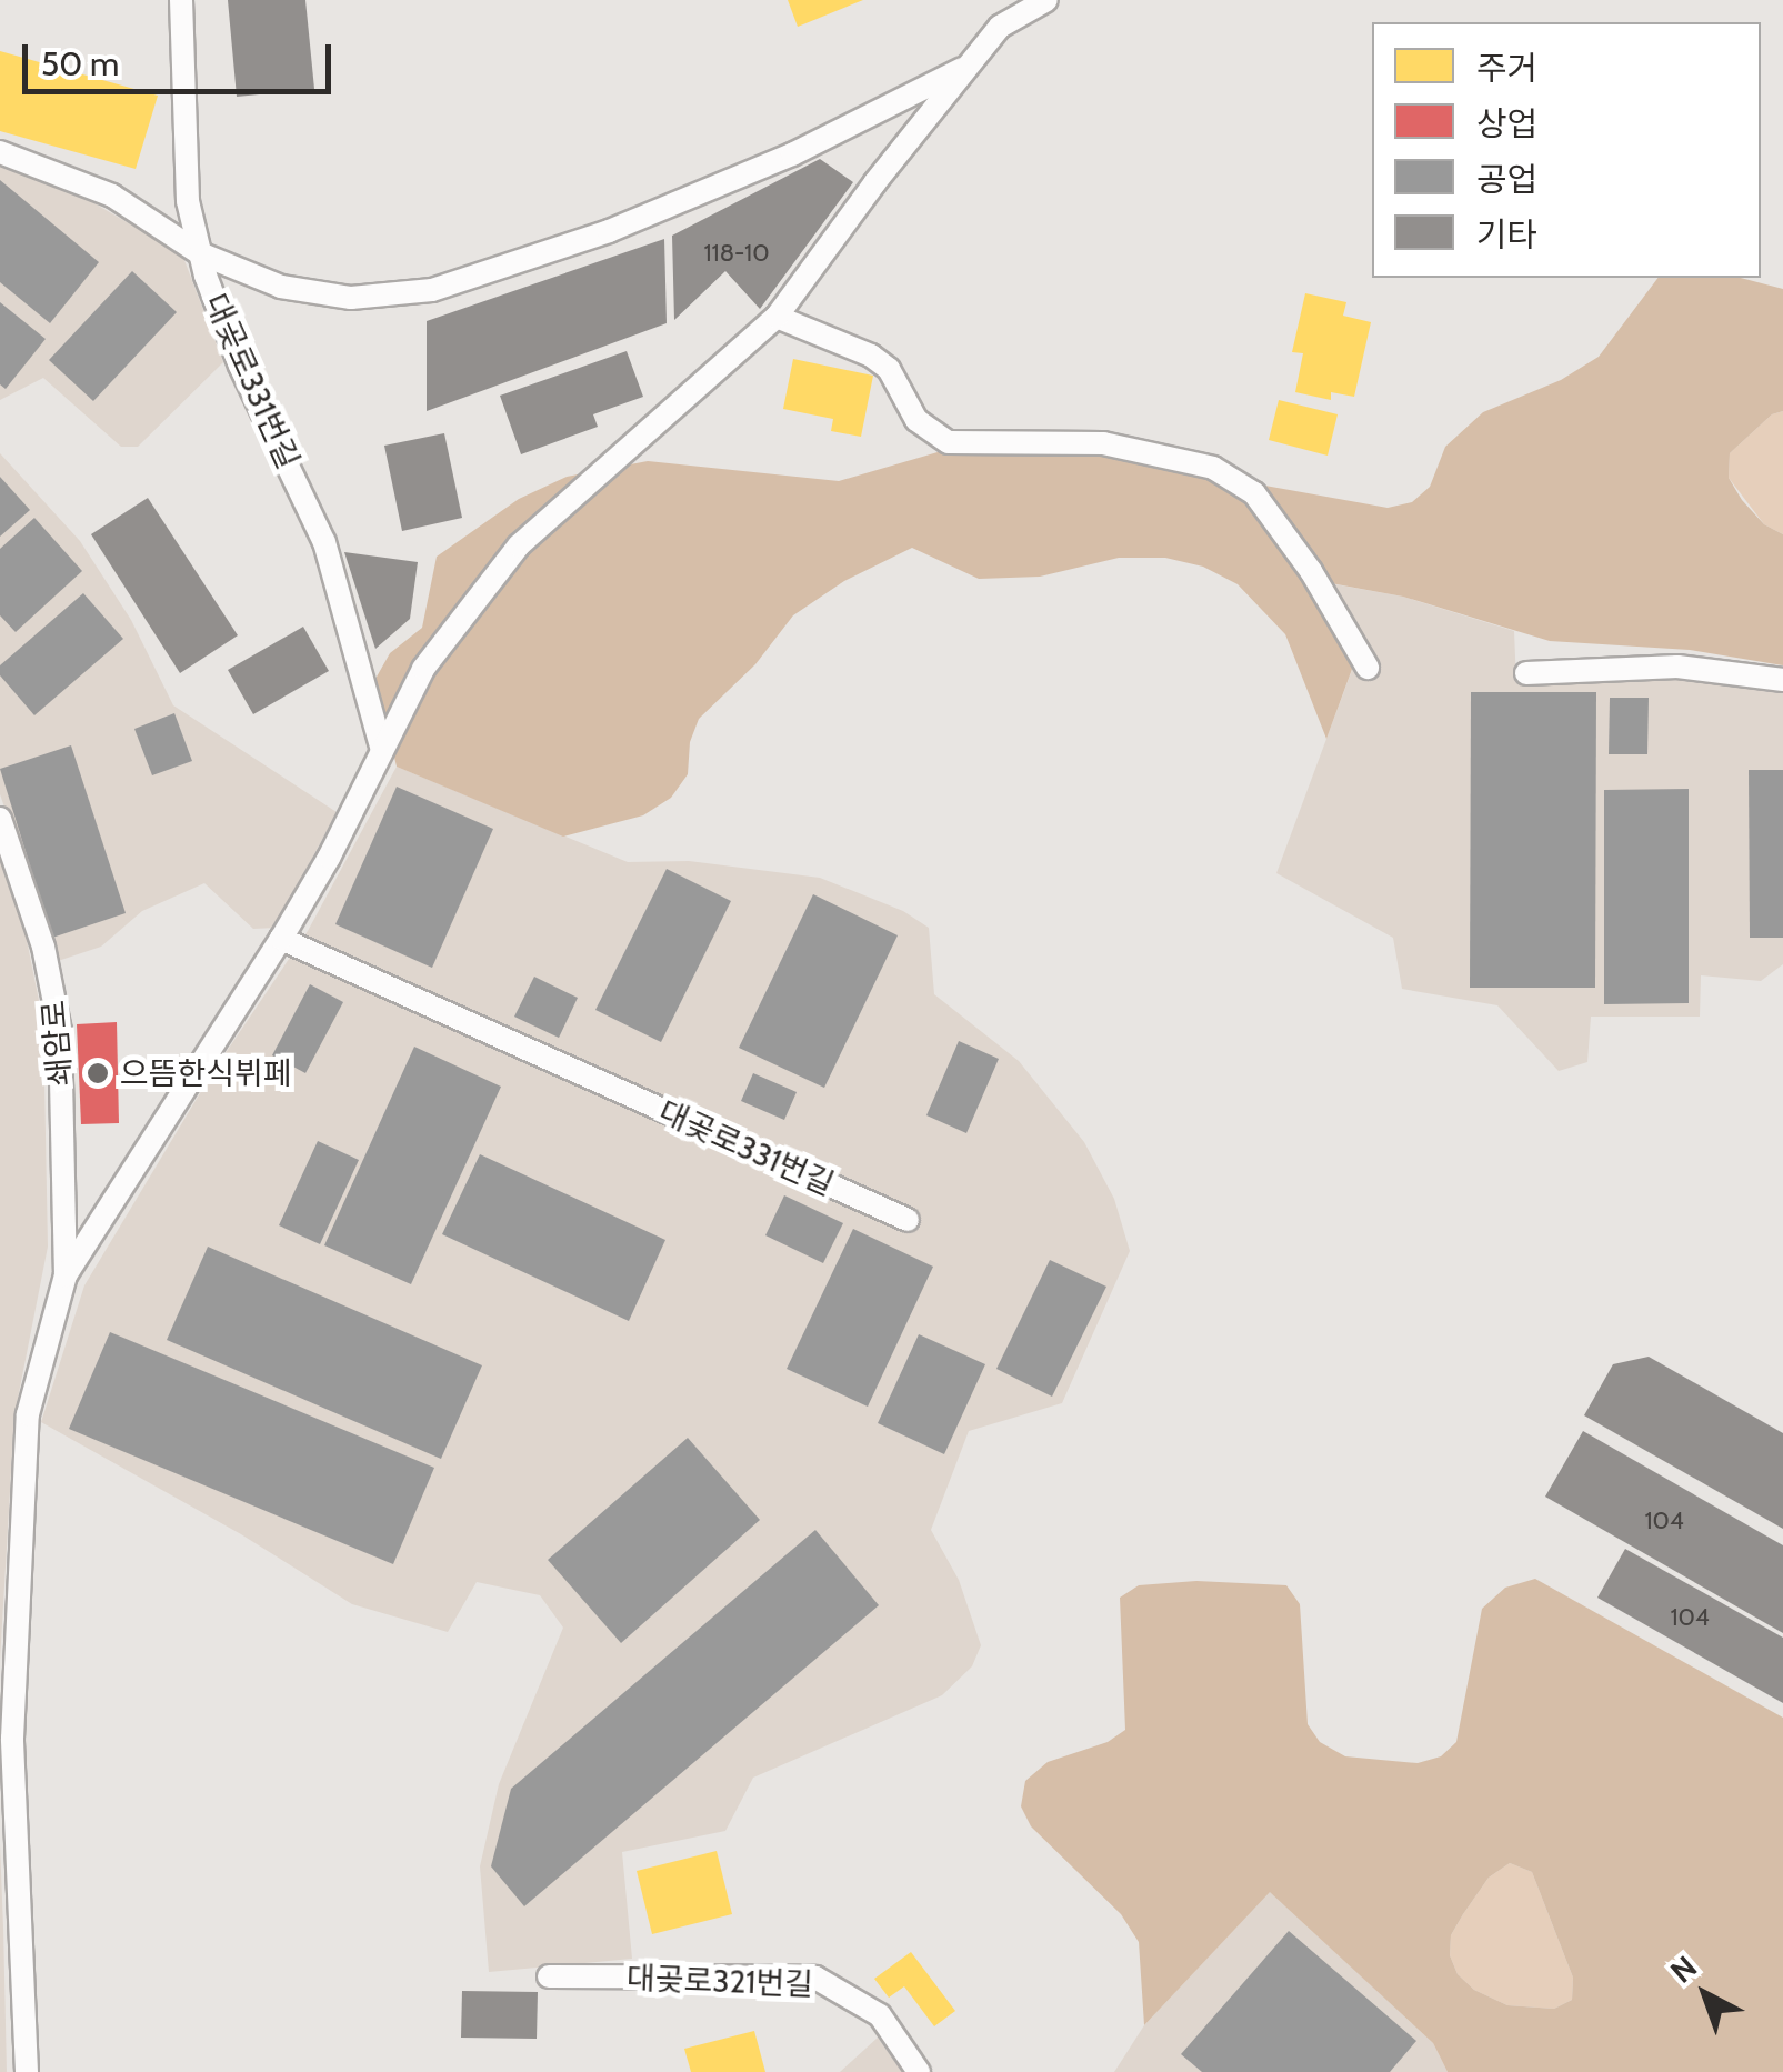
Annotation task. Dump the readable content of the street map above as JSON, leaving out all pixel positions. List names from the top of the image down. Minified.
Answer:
{"streets":{"lane":["대곶로331번길","쇄암로","대곶로321번길"]},"places":["으뜸한식뷔페"],"house_numbers":["118-10","104","104"],"legend":["주거","상업","공업","기타"],"scale_bar":"50 m","north":"top left"}
